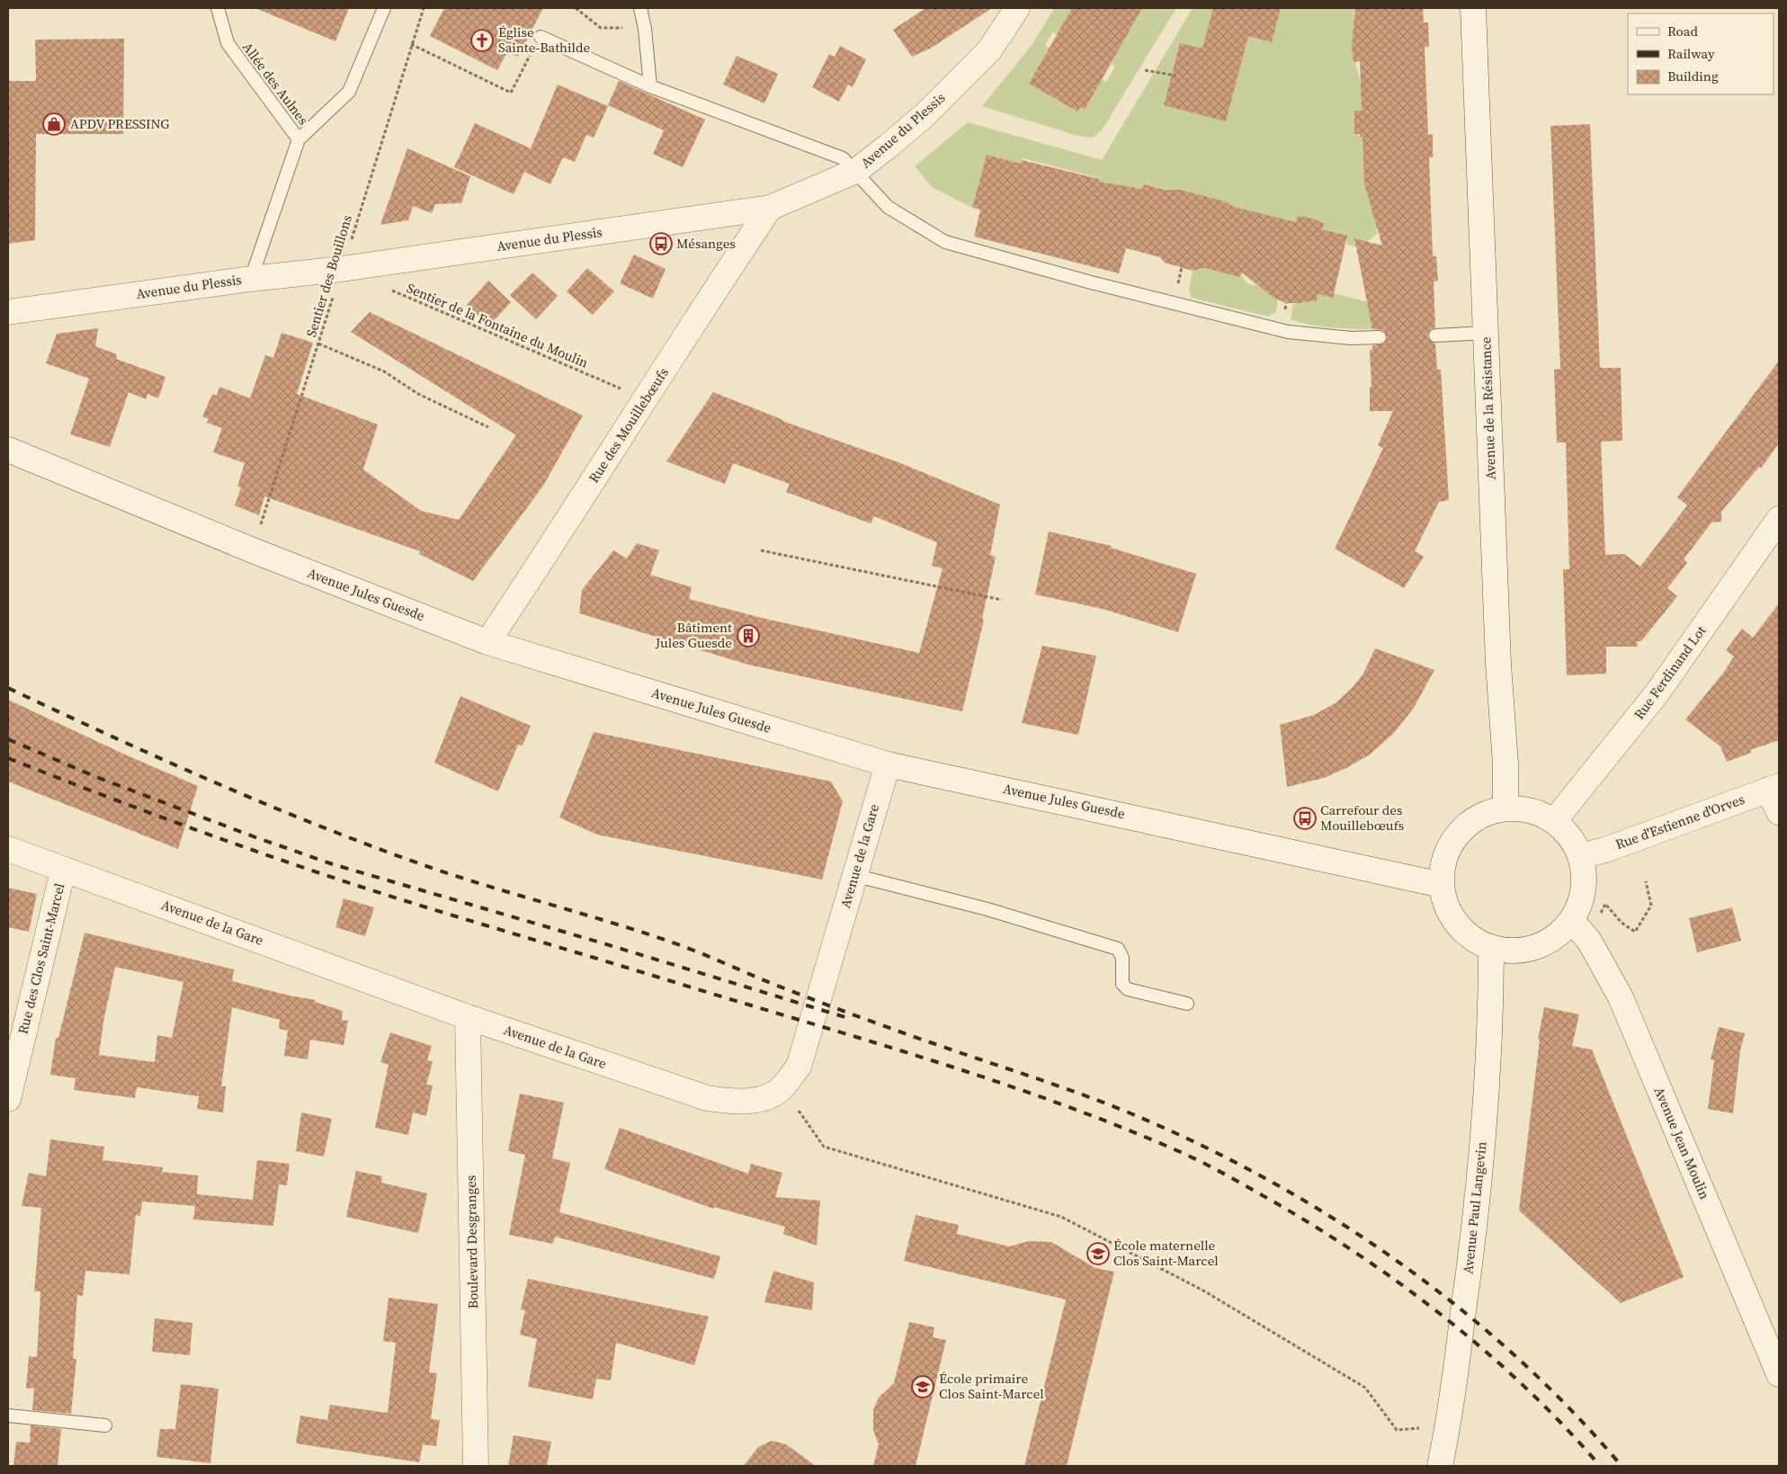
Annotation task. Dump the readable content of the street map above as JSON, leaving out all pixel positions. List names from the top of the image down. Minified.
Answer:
{"streets":{"street":["Avenue du Plessis","Avenue de la Résistance","Rue des Mouillebœufs","Avenue Jules Guesde","Rue Ferdinand Lot","Rue d'Estienne d'Orves","Avenue de la Gare","Rue des Clos Saint-Marcel","Avenue Jean Moulin","Avenue Paul Langevin","Boulevard Desgranges"],"lane":["Allée des Aulnes"],"path":["Sentier des Bouillons","Sentier de la Fontaine du Moulin"]},"crossings":[["Allée des Aulnes","Avenue du Plessis"],["Avenue du Plessis","Sentier des Bouillons"],["Avenue du Plessis","Rue des Mouillebœufs"],["Sentier des Bouillons","Avenue Jules Guesde"],["Sentier de la Fontaine du Moulin","Rue des Mouillebœufs"],["Avenue de la Résistance","Avenue Jules Guesde"],["Avenue de la Résistance","Rue Ferdinand Lot"],["Avenue de la Résistance","Rue d'Estienne d'Orves"],["Avenue de la Résistance","Avenue Jean Moulin"],["Avenue de la Résistance","Avenue Paul Langevin"],["Rue des Mouillebœufs","Avenue Jules Guesde"],["Avenue Jules Guesde","Rue Ferdinand Lot"],["Avenue Jules Guesde","Rue d'Estienne d'Orves"],["Avenue Jules Guesde","Avenue de la Gare"],["Avenue Jules Guesde","Avenue Jean Moulin"],["Avenue Jules Guesde","Avenue Paul Langevin"],["Rue Ferdinand Lot","Rue d'Estienne d'Orves"],["Rue Ferdinand Lot","Avenue Jean Moulin"],["Rue Ferdinand Lot","Avenue Paul Langevin"],["Rue d'Estienne d'Orves","Avenue Jean Moulin"],["Rue d'Estienne d'Orves","Avenue Paul Langevin"],["Avenue de la Gare","Rue des Clos Saint-Marcel"],["Avenue de la Gare","Boulevard Desgranges"],["Avenue Jean Moulin","Avenue Paul Langevin"]],"places":{"church":["Église Sainte-Bathilde"],"shop":["APDV PRESSING"],"bus stop":["Mésanges","Carrefour des Mouillebœufs"],"building":["Bâtiment Jules Guesde"],"school or university":["École maternelle Clos Saint-Marcel","École primaire Clos Saint-Marcel"]},"legend":["Road","Railway","Building"]}
